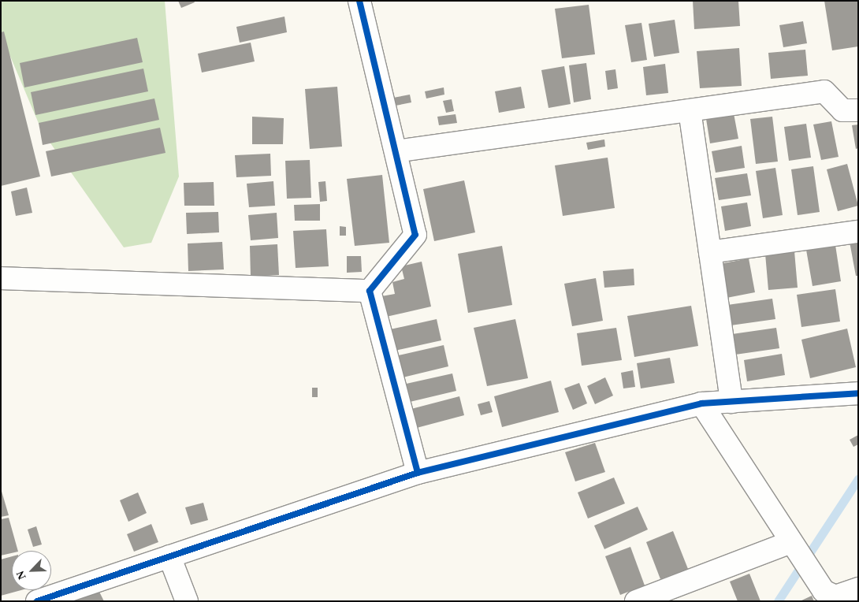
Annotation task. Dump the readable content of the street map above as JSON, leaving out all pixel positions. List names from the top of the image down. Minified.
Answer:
{"north":"bottom left"}
